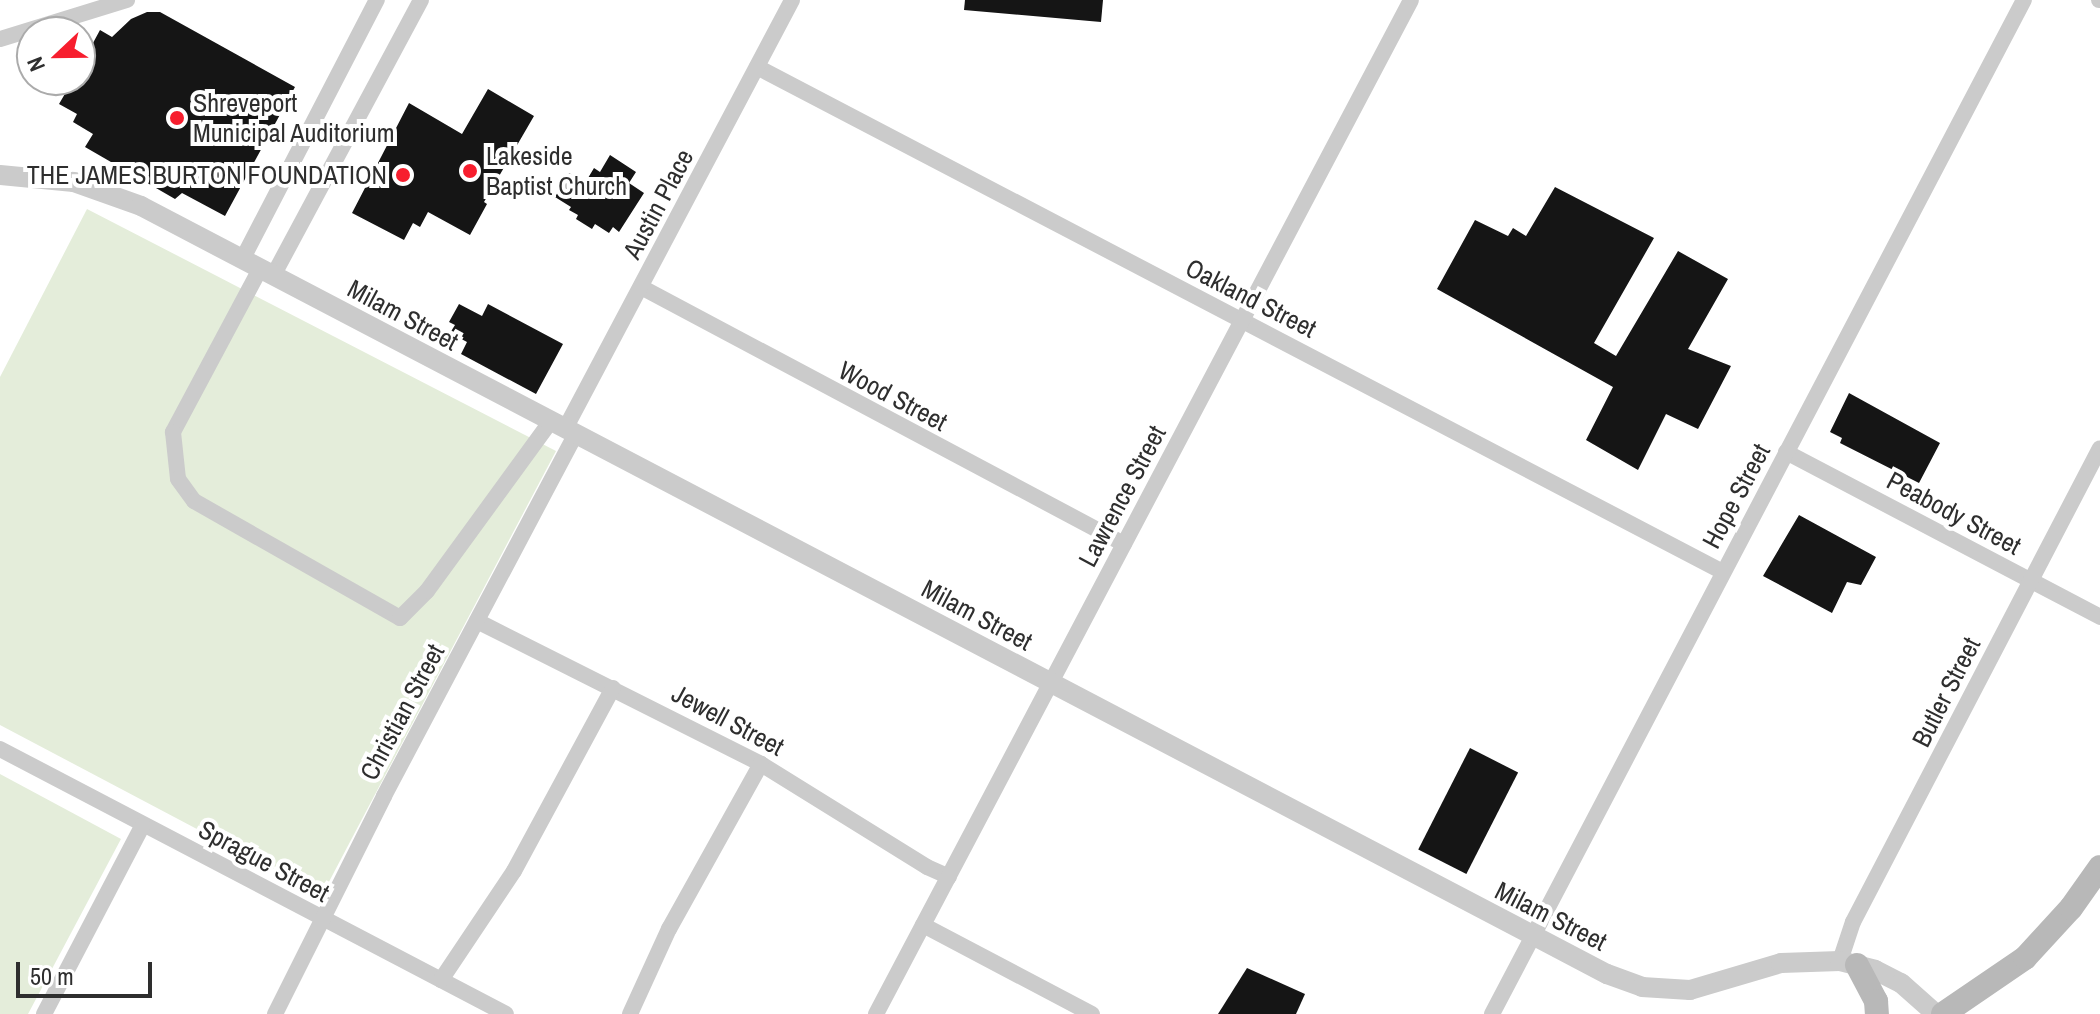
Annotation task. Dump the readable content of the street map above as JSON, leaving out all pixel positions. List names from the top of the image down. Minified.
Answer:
{"streets":{"street":["Austin Place","Oakland Street","Milam Street","Wood Street","Lawrence Street","Hope Street","Peabody Street","Butler Street","Christian Street","Jewell Street","Sprague Street"]},"crossings":[["Austin Place","Oakland Street"],["Austin Place","Milam Street"],["Austin Place","Wood Street"],["Austin Place","Christian Street"],["Oakland Street","Lawrence Street"],["Oakland Street","Hope Street"],["Milam Street","Lawrence Street"],["Milam Street","Hope Street"],["Milam Street","Butler Street"],["Milam Street","Christian Street"],["Wood Street","Lawrence Street"],["Lawrence Street","Jewell Street"],["Hope Street","Peabody Street"],["Peabody Street","Butler Street"],["Christian Street","Jewell Street"],["Christian Street","Sprague Street"]],"places":["Shreveport Municipal Auditorium","Lakeside Baptist Church","THE JAMES BURTON FOUNDATION"],"scale_bar":"50 m","north":"left"}
